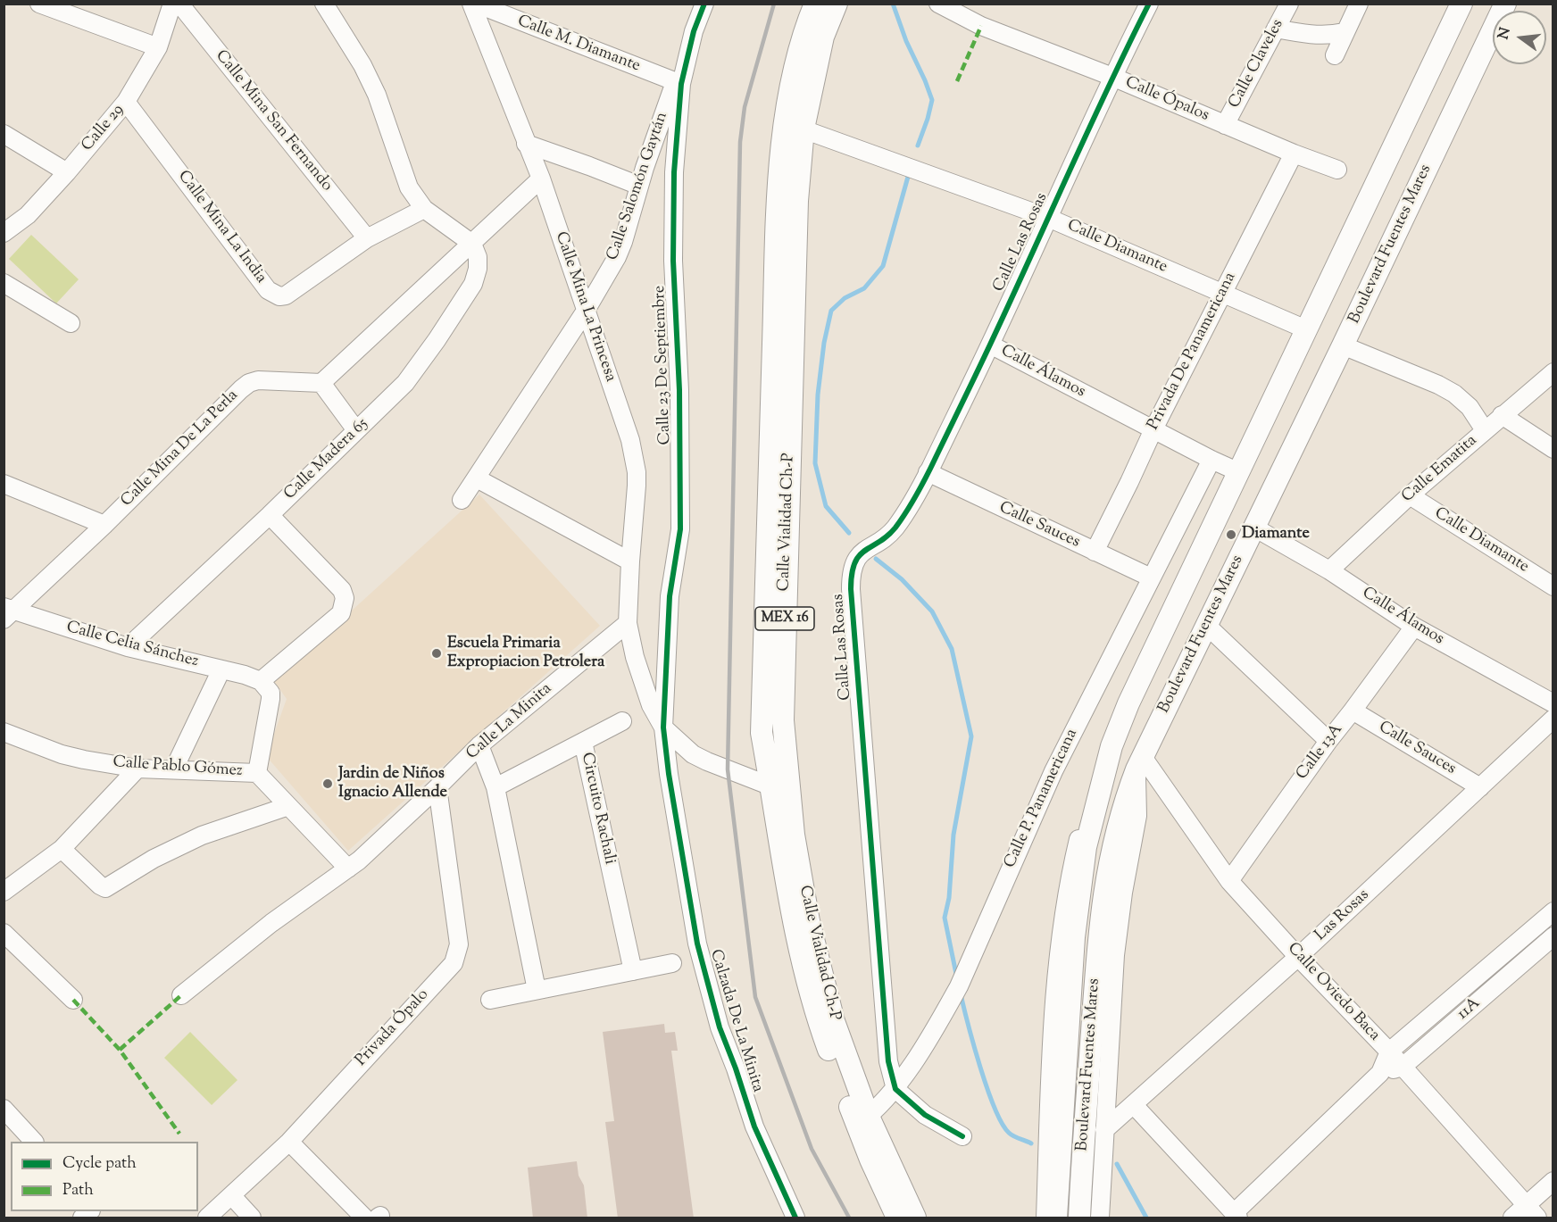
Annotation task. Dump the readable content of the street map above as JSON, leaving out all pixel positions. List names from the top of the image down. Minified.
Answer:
{"streets":{"main road":["Boulevard Fuentes Mares","Calle Vialidad Ch-P","MEX 16"],"street":["Calle M. Diamante","Calle Claveles","Calle Ópalos","Calle Mina San Fernando","Calle 29","Calle Salomón Gaytán","Calle Mina La India","Calle Las Rosas","Calle Diamante","Calle Mina La Princesa","Privada De Panamericana","Calle 23 De Septiembre","Calle Álamos","Calle Mina De La Perla","Calle Madera 65","Calle Ematita","Calle Sauces","Calle Celia Sánchez","Calle La Minita","Calle 13A","Calle Pablo Gómez","Calle P. Panamericana","Circuito Rachali","Las Rosas","Calle Oviedo Baca","11A","Calzada De La Minita","Privada Ópalo"]},"crossings":[["Calle M. Diamante","Calle Salomón Gaytán"],["Calle M. Diamante","Calle 23 De Septiembre"],["Calle Claveles","Calle Ópalos"],["Calle Ópalos","Calle Las Rosas"],["Calle Ópalos","Privada De Panamericana"],["Calle Mina San Fernando","Calle Mina La India"],["Calle 29","Calle Mina La India"],["Calle Salomón Gaytán","Calle Mina La Princesa"],["Calle Salomón Gaytán","Calle 23 De Septiembre"],["Calle Las Rosas","Calle Diamante"],["Calle Las Rosas","Calle Álamos"],["Calle Las Rosas","Calle Sauces"],["Calle Las Rosas","Calle P. Panamericana"],["Boulevard Fuentes Mares","Calle Diamante"],["Boulevard Fuentes Mares","Calle Álamos"],["Boulevard Fuentes Mares","Calle Oviedo Baca"],["Calle Diamante","Privada De Panamericana"],["Calle Diamante","Calle Ematita"],["Calle Diamante","Calle Vialidad Ch-P"],["Calle Mina La Princesa","Calle La Minita"],["Calle Mina La Princesa","Calzada De La Minita"],["Privada De Panamericana","Calle Álamos"],["Privada De Panamericana","Calle Sauces"],["Calle 23 De Septiembre","Calzada De La Minita"],["Calle Álamos","Calle Ematita"],["Calle Álamos","Calle 13A"],["Calle Álamos","Calle P. Panamericana"],["Calle Mina De La Perla","Calle Celia Sánchez"],["Calle Madera 65","Calle Celia Sánchez"],["Calle Vialidad Ch-P","Calle P. Panamericana"],["Calle Vialidad Ch-P","Calzada De La Minita"],["Calle Sauces","Calle 13A"],["Calle Sauces","Calle P. Panamericana"],["Calle Sauces","Las Rosas"],["Calle La Minita","Calle Pablo Gómez"],["Calle La Minita","Calzada De La Minita"],["Calle La Minita","Privada Ópalo"],["Calle 13A","Calle Oviedo Baca"],["Las Rosas","Calle Oviedo Baca"],["Calle Oviedo Baca","11A"]],"places":["Diamante","Escuela Primaria Expropiacion Petrolera","Jardin de Niños Ignacio Allende"],"legend":["Cycle path","Path"],"north":"left"}
